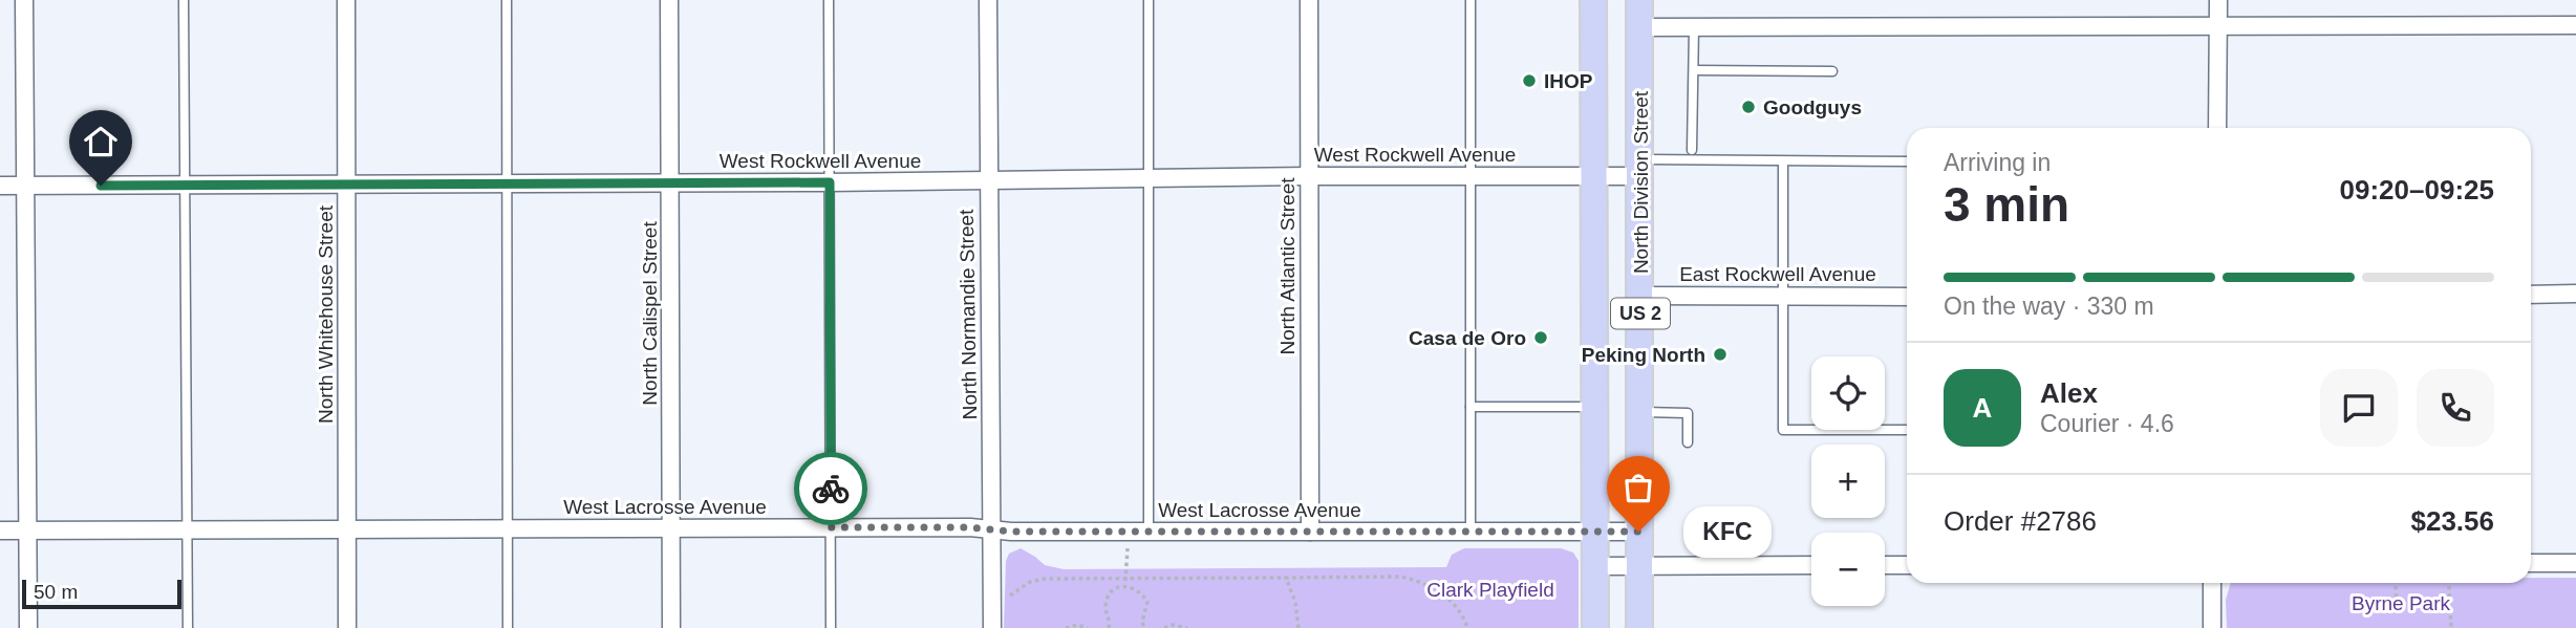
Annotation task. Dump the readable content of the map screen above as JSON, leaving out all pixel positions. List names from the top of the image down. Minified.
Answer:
{"streets":{"main road":["North Division Street","US 2"],"street":["West Rockwell Avenue","North Atlantic Street","East Rockwell Avenue","North Calispel Street","North Whitehouse Street","North Normandie Street","West Lacrosse Avenue"]},"crossings":[["West Rockwell Avenue","North Division Street"],["West Rockwell Avenue","North Atlantic Street"],["West Rockwell Avenue","North Calispel Street"],["West Rockwell Avenue","US 2"],["West Rockwell Avenue","North Whitehouse Street"],["West Rockwell Avenue","North Normandie Street"],["North Division Street","East Rockwell Avenue"],["North Division Street","West Lacrosse Avenue"],["North Atlantic Street","West Lacrosse Avenue"],["North Calispel Street","West Lacrosse Avenue"],["US 2","West Lacrosse Avenue"],["North Whitehouse Street","West Lacrosse Avenue"],["North Normandie Street","West Lacrosse Avenue"]],"parks":["Clark Playfield","Byrne Park"],"places":["IHOP","Goodguys","Casa de Oro","Peking North","KFC"],"scale_bar":"50 m","page":{"heading":["3 min","Arriving in","09:20–09:25"],"panel":["Alex","Courier · 4.6","Order #2786","$23.56"],"bar":"On the way · 330 m","map_buttons":["+","−"],"round":"A","bubble":"KFC","scale":"50 m"}}
